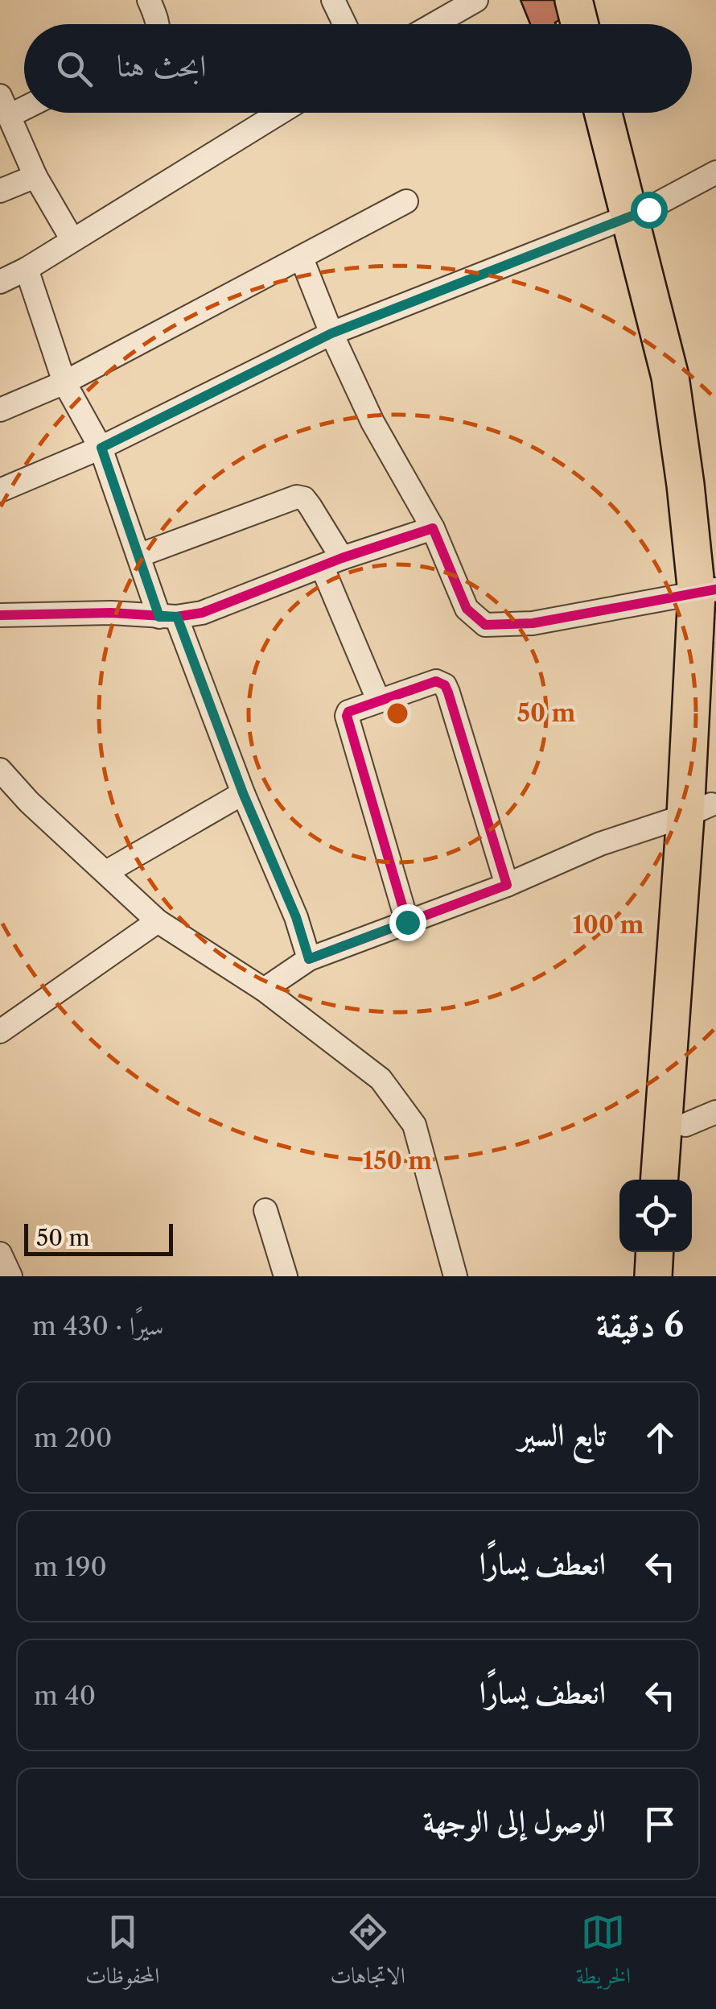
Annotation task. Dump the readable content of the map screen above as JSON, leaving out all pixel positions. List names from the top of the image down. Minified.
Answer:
{"scale_bar":"50 m","page":{"search":"ابحث هنا","scale":"50 m","heading":["6 دقيقة","سيرًا · 430 m"],"list":[["تابع السير","200 m"],["انعطف يسارًا","190 m"],["انعطف يسارًا","40 m"],"الوصول إلى الوجهة"],"nav":["الخريطة","الاتجاهات","المحفوظات"]},"rings":["50 m","100 m","150 m"]}
